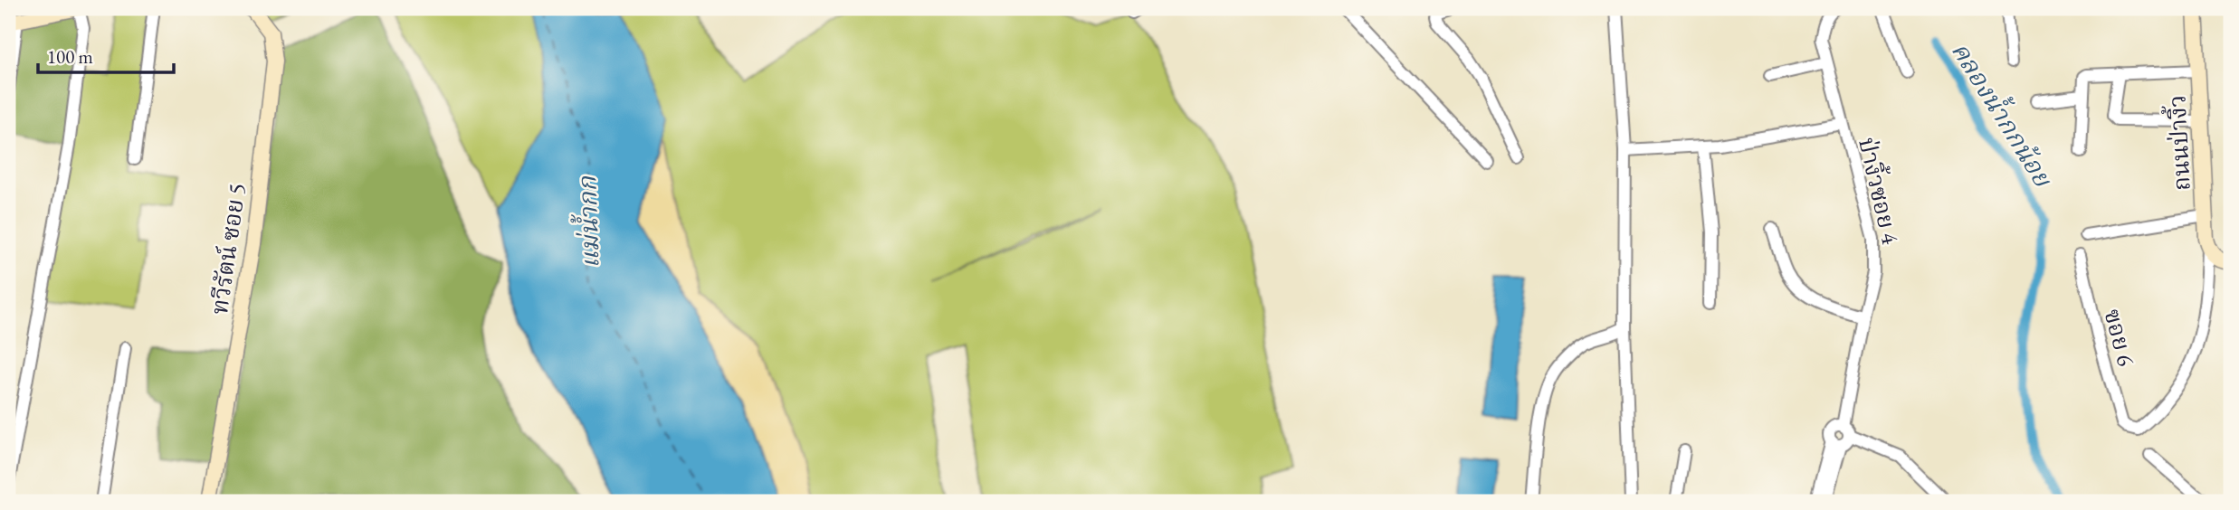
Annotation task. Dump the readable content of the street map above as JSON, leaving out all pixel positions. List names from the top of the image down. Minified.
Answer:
{"streets":{"street":["ถนนป่างิ้ว","ป่างิ้วซอย 4","ทวีรัตน์ ซอย 5","ฃอย 6"]},"crossings":[["ถนนป่างิ้ว","ฃอย 6"]],"water":["คลองน้ำกกน้อย","แม่น้ำกก"],"scale_bar":"100 m"}
